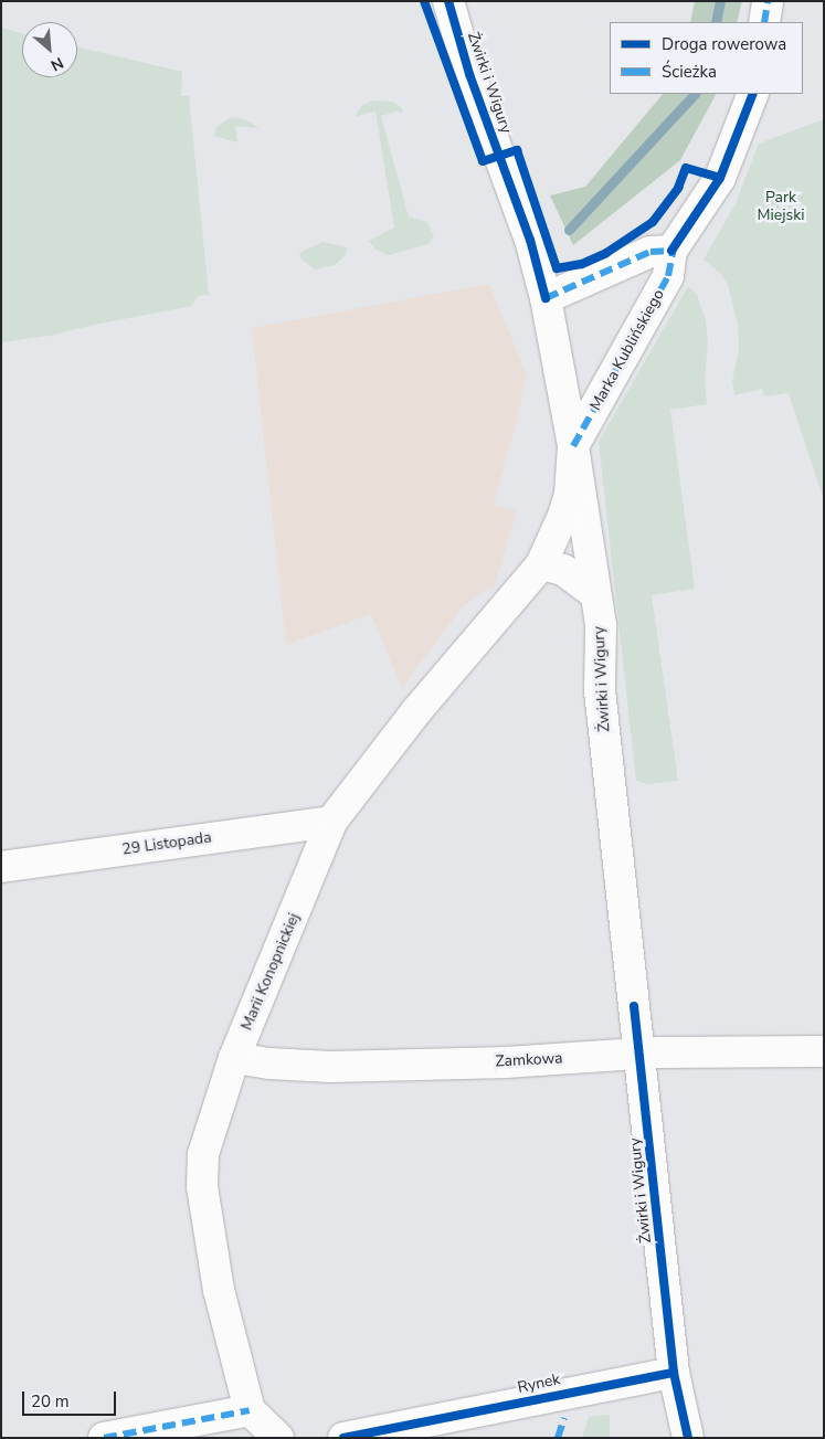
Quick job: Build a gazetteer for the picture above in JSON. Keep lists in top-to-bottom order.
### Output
{
  "streets": {
    "street": [
      "Żwirki i Wigury",
      "Marka Kublińskiego",
      "29 Listopada",
      "Marii Konopnickiej",
      "Zamkowa",
      "Rynek"
    ]
  },
  "crossings": [
    ["Żwirki i Wigury", "Marka Kublińskiego"],
    ["Żwirki i Wigury", "Marii Konopnickiej"],
    ["Żwirki i Wigury", "Zamkowa"],
    ["Żwirki i Wigury", "Rynek"],
    ["Marka Kublińskiego", "Marii Konopnickiej"],
    ["29 Listopada", "Marii Konopnickiej"],
    ["Marii Konopnickiej", "Zamkowa"]
  ],
  "parks": ["Park Miejski"],
  "legend": ["Droga rowerowa", "Ścieżka"],
  "scale_bar": "20 m",
  "north": "bottom right"
}
